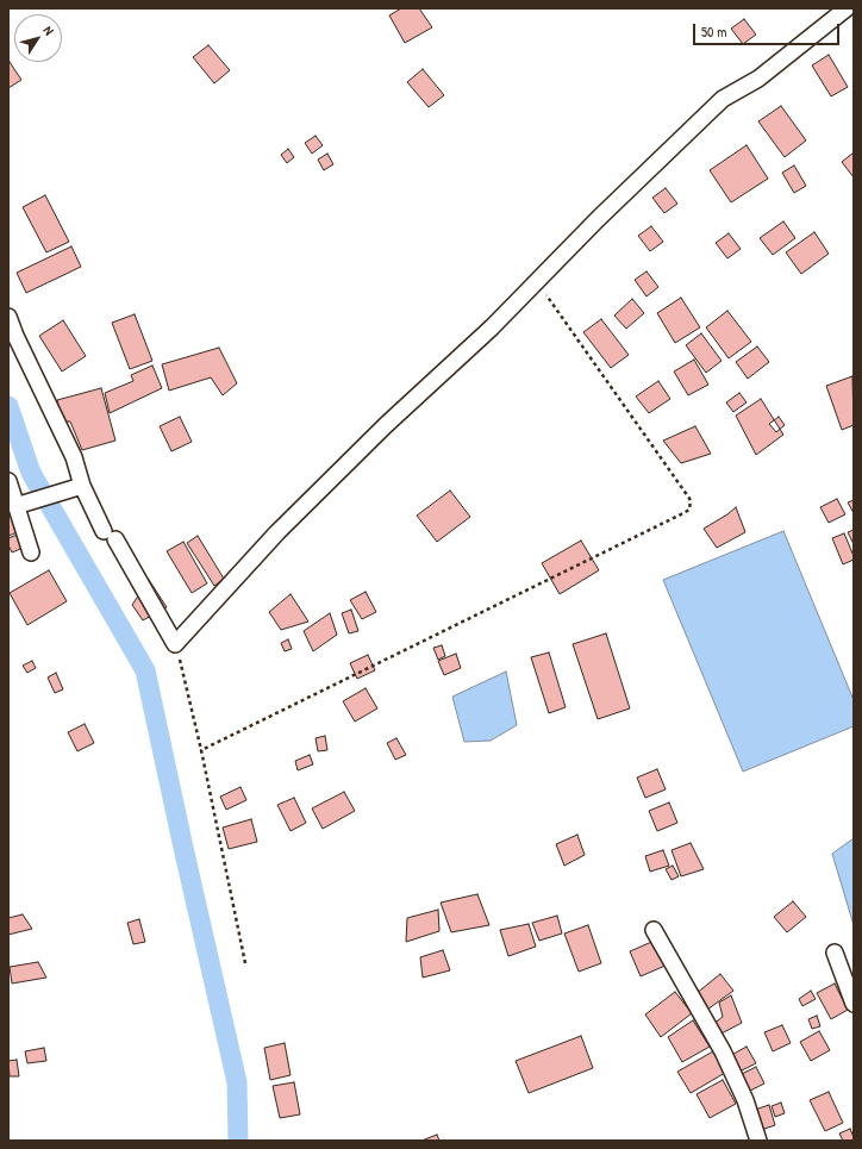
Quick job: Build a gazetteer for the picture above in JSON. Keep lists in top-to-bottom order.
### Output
{
  "scale_bar": "50 m",
  "north": "top right"
}
